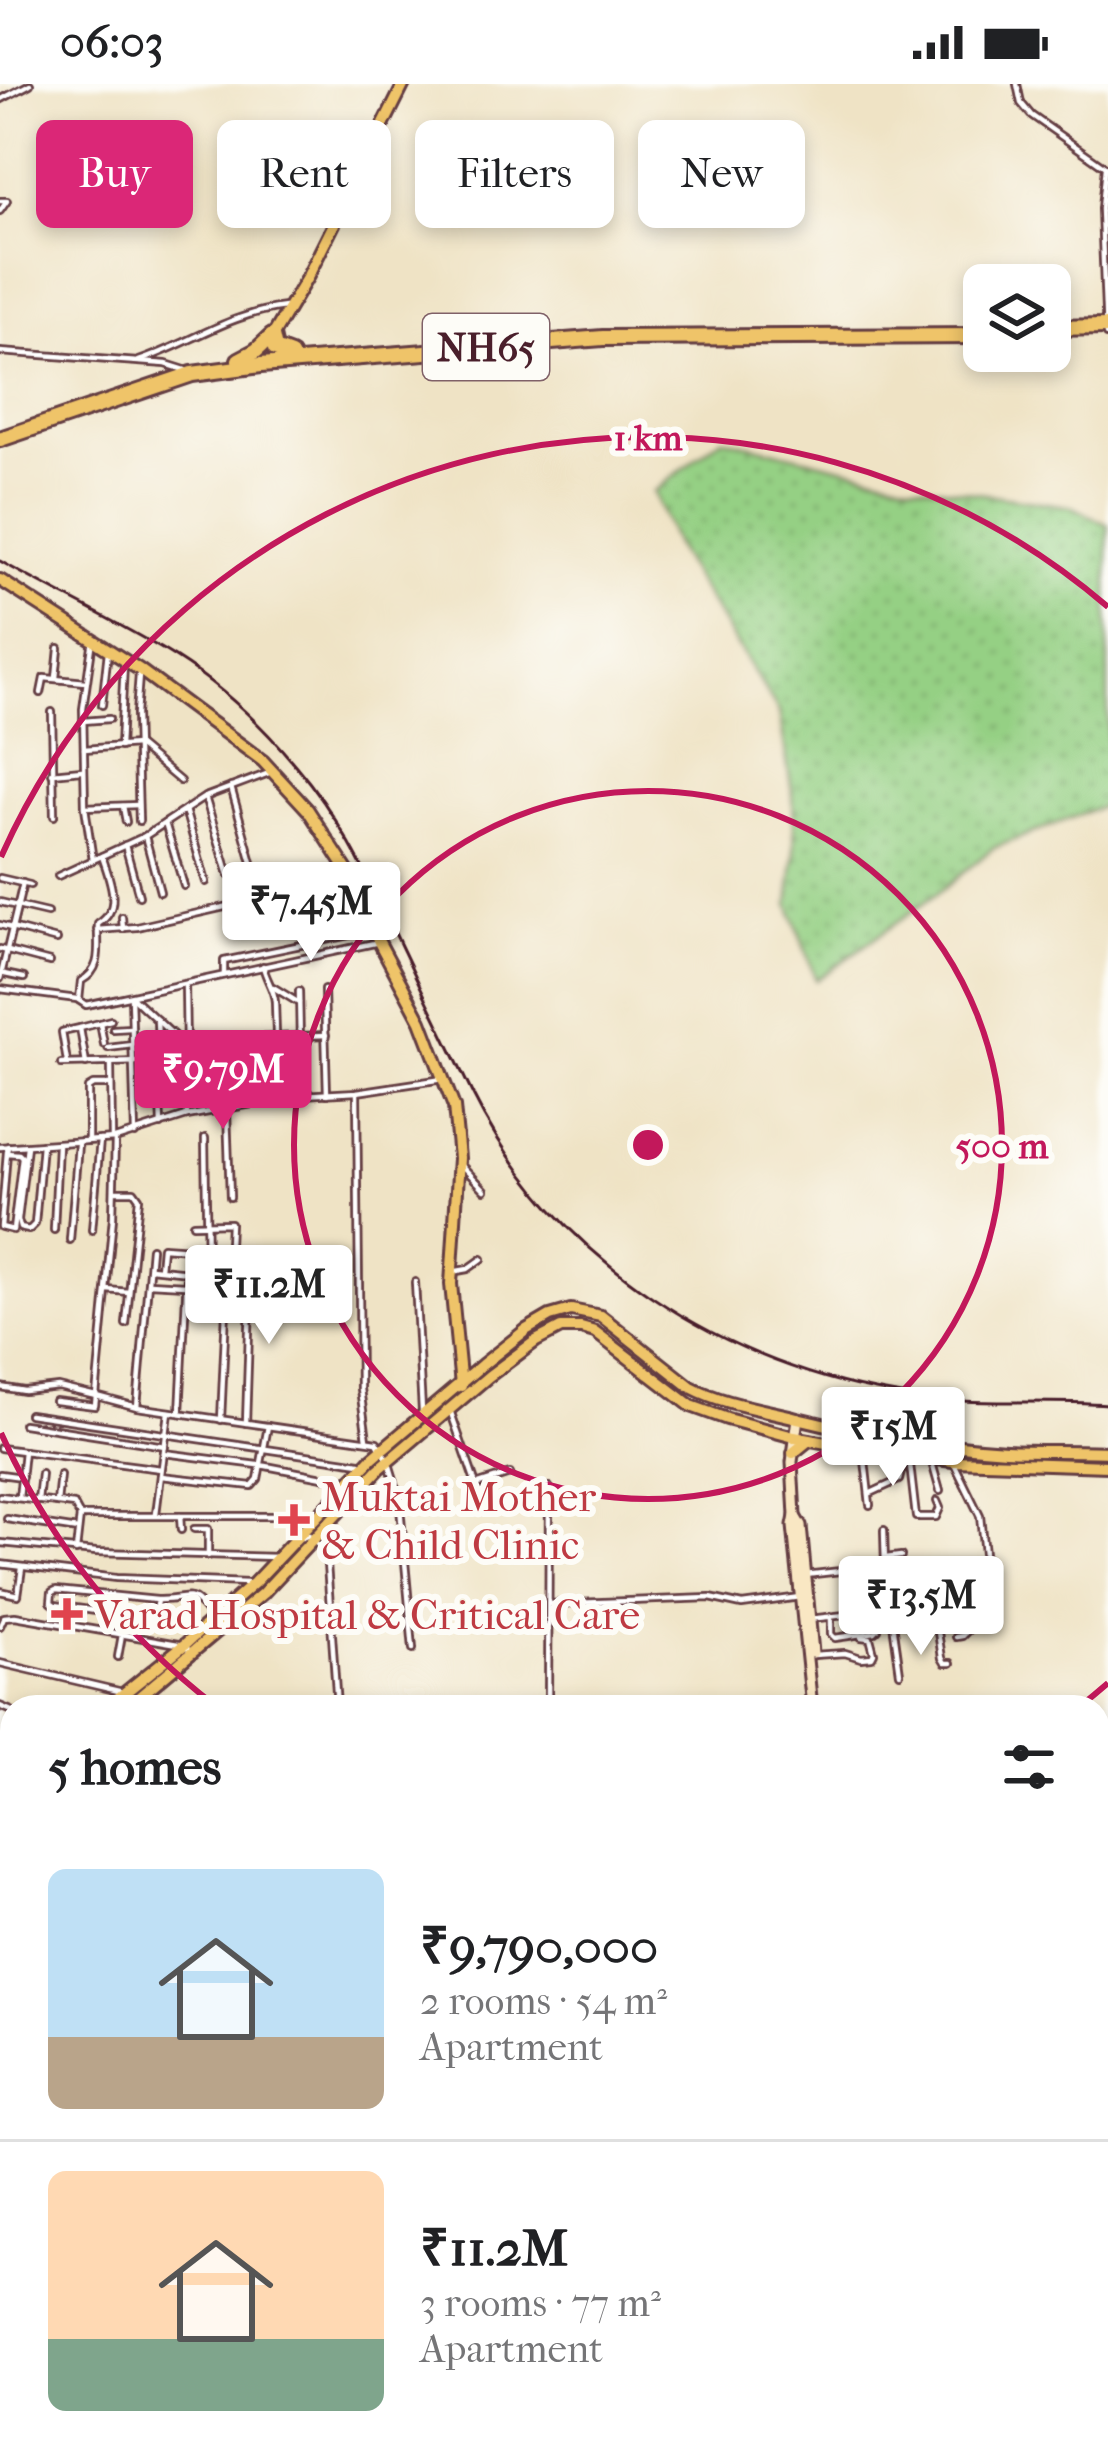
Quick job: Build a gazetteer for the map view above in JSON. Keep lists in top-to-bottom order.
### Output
{
  "streets": {
    "highway": ["NH65"]
  },
  "places": {
    "health": ["Muktai Mother & Child Clinic", "Varad Hospital & Critical Care"]
  },
  "page": {
    "status": "06:03",
    "chip": [
      "Buy",
      "Rent",
      "Filters",
      "New"
    ],
    "price": [
      "₹7.45M",
      "₹9.79M",
      "₹11.2M",
      "₹15M",
      "₹13.5M"
    ],
    "heading": "5 homes",
    "list": [
      {
        "name": "₹9,790,000",
        "note": "2 rooms · 54 m² · Apartment"
      },
      {
        "name": "₹11.2M",
        "note": "3 rooms · 77 m² · Apartment"
      }
    ]
  },
  "rings": ["1 km", "500 m"]
}
